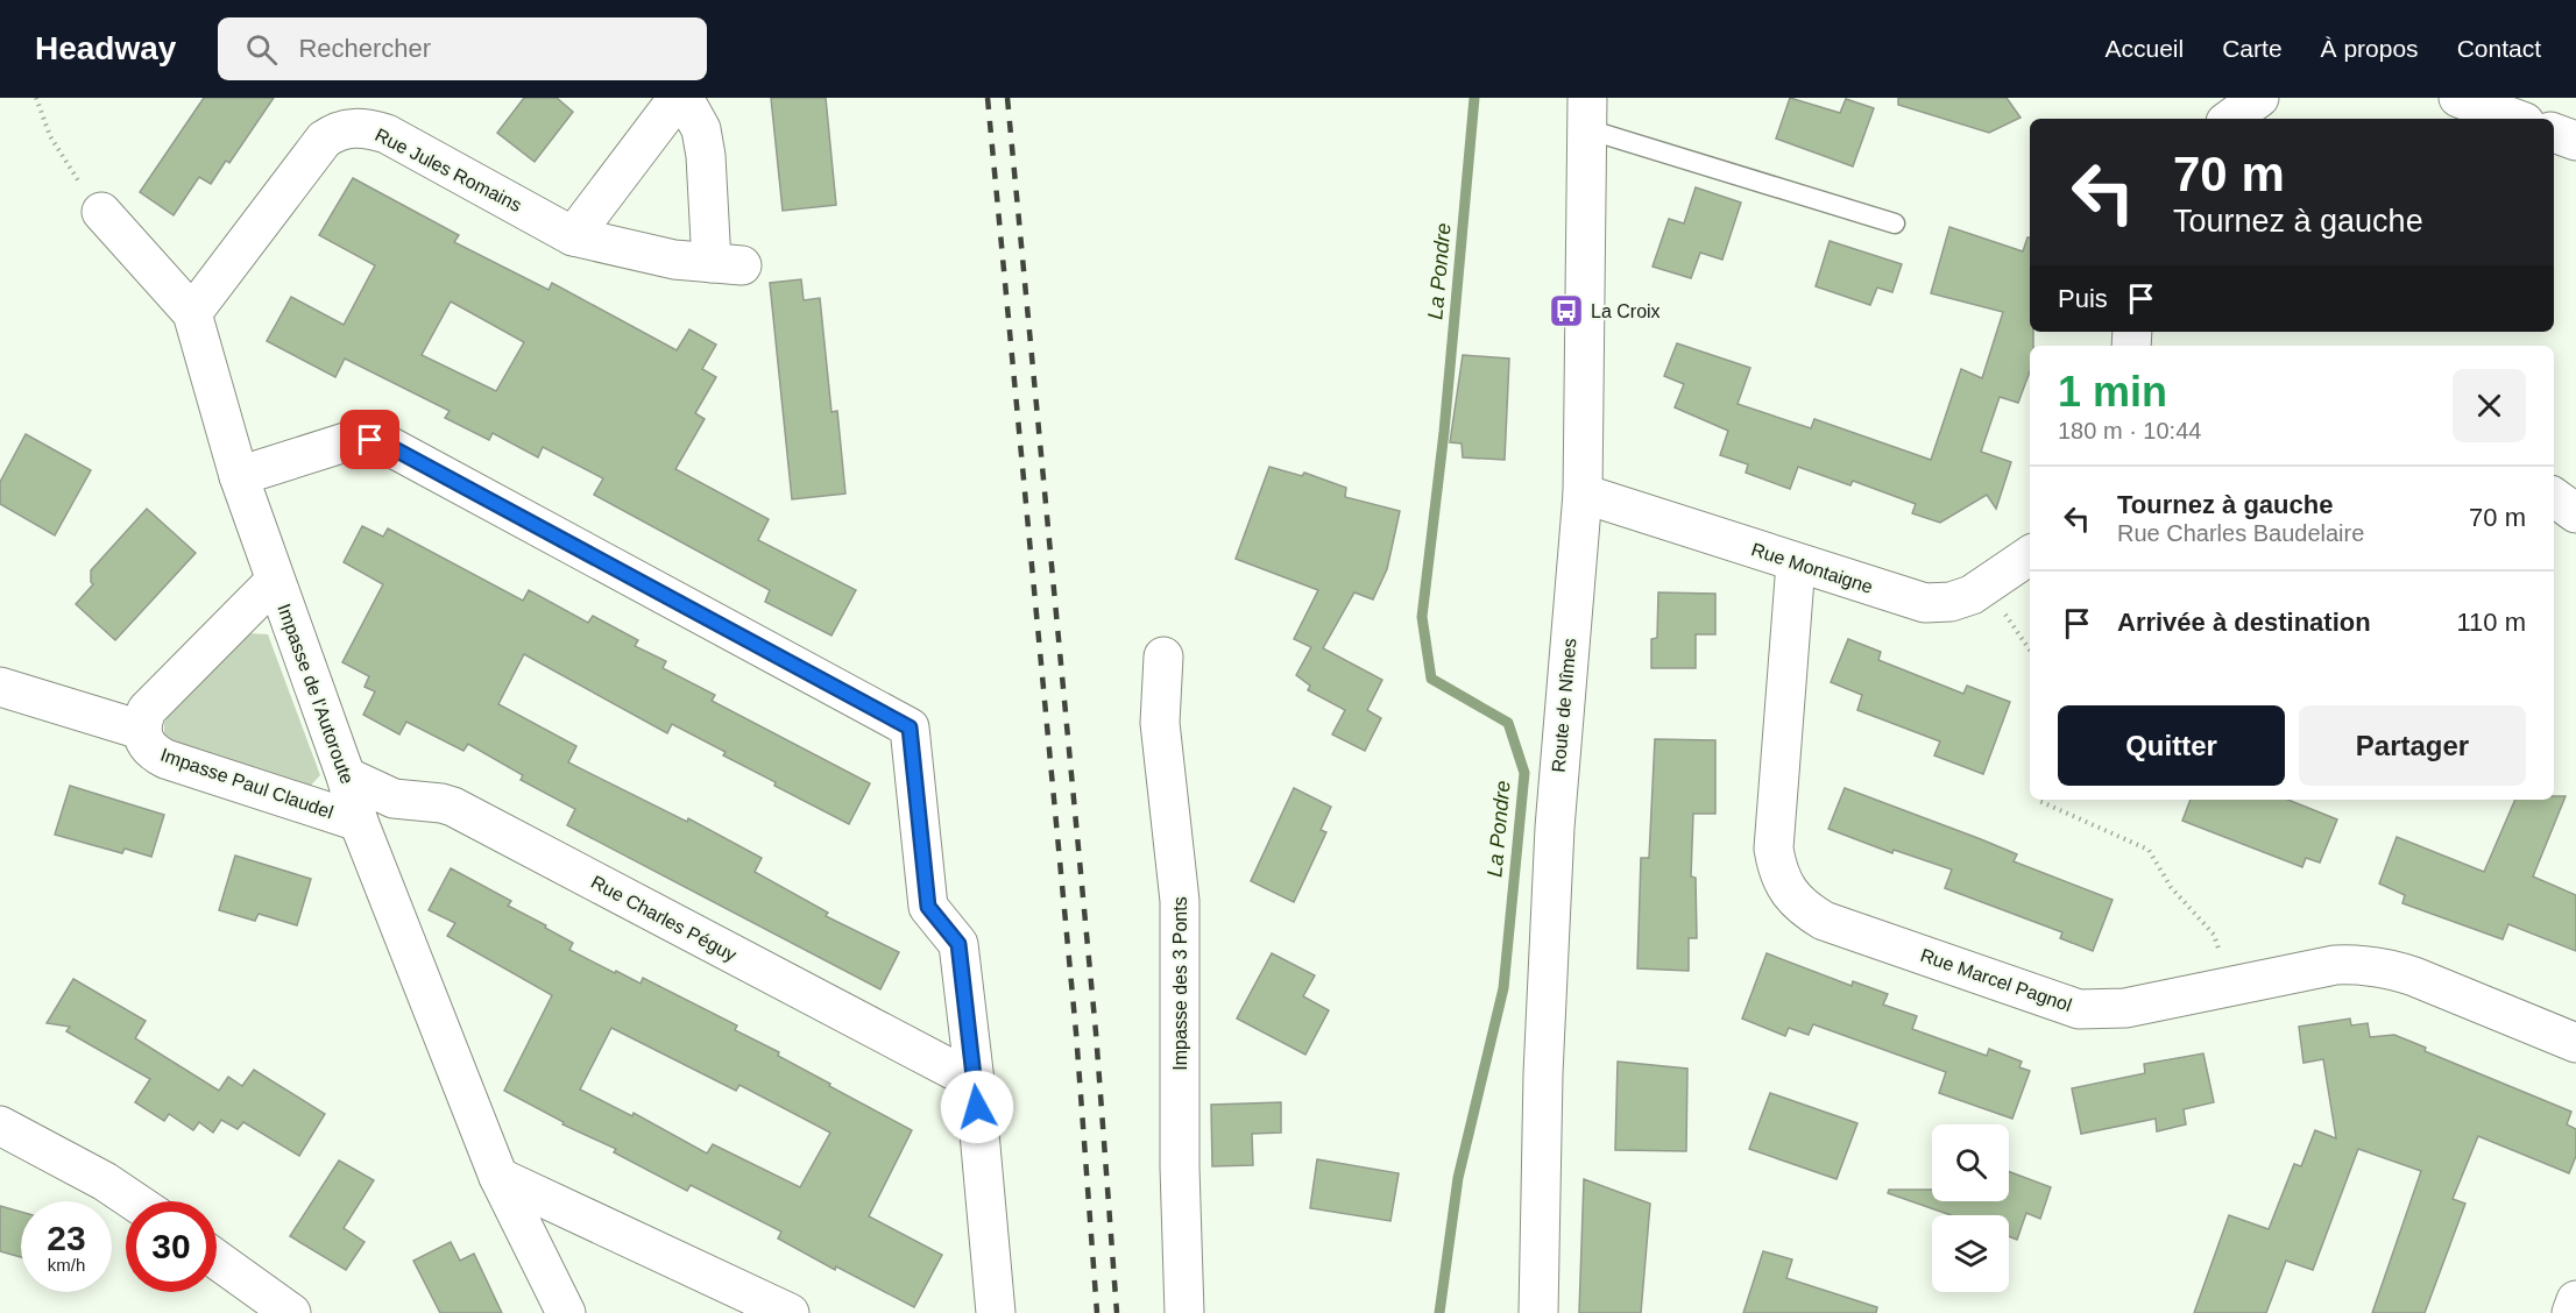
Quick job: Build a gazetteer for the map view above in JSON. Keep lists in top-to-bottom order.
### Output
{
  "streets": {
    "street": [
      "Rue Jules Romains",
      "Rue Montaigne",
      "Impasse de l'Autoroute",
      "Route de Nîmes",
      "Impasse Paul Claudel",
      "Rue Charles Péguy",
      "Rue Marcel Pagnol",
      "Impasse des 3 Ponts"
    ]
  },
  "crossings": [
    ["Rue Jules Romains", "Impasse de l'Autoroute"],
    ["Rue Montaigne", "Route de Nîmes"],
    ["Rue Montaigne", "Rue Marcel Pagnol"],
    ["Impasse de l'Autoroute", "Impasse Paul Claudel"],
    ["Impasse de l'Autoroute", "Rue Charles Péguy"]
  ],
  "water": ["La Pondre"],
  "places": {
    "bus stop": ["La Croix"]
  },
  "page": {
    "header": "Headway",
    "search": "Rechercher",
    "nav": [
      "Accueil",
      "Carte",
      "À propos",
      "Contact"
    ],
    "turn": ["70 m", "Tournez à gauche"],
    "then": "Puis",
    "heading": ["1 min", "180 m · 10:44"],
    "list": [
      {
        "name": "Tournez à gauche",
        "note": "Rue Charles Baudelaire",
        "value": "70 m"
      },
      {
        "name": "Arrivée à destination",
        "value": "110 m"
      }
    ],
    "buttons": ["Quitter", "Partager"],
    "speed": "23 km/h",
    "limit": "30"
  }
}
